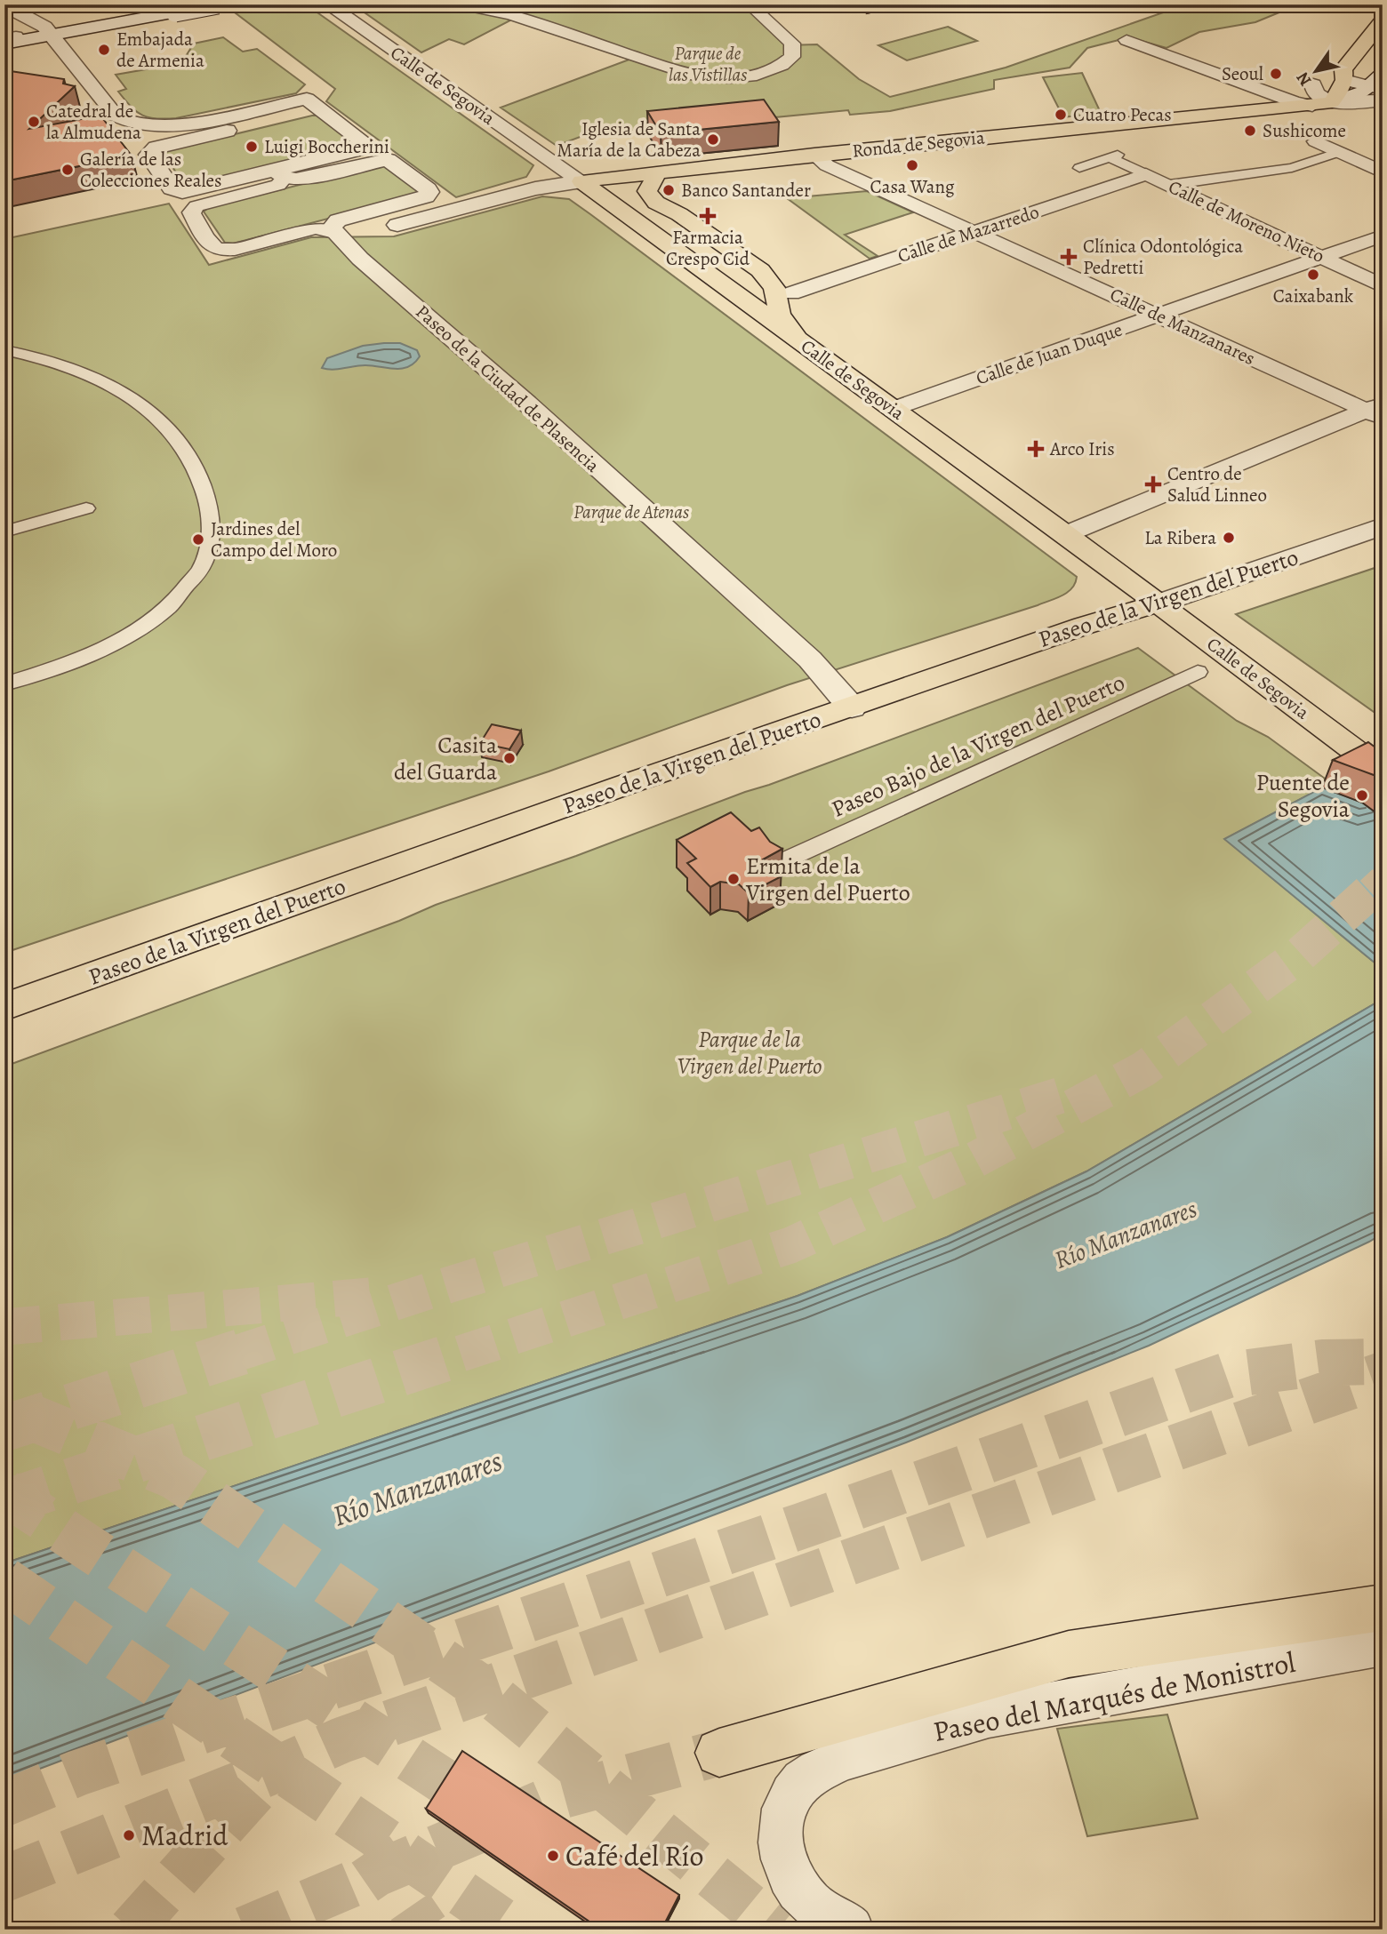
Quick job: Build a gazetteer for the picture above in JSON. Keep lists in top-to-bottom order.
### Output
{
  "streets": {
    "main road": ["Calle de Segovia", "Ronda de Segovia", "Paseo de la Virgen del Puerto"],
    "street": [
      "Calle de Moreno Nieto",
      "Calle de Mazarredo",
      "Calle de Manzanares",
      "Calle de Juan Duque",
      "Paseo de la Ciudad de Plasencia",
      "Paseo Bajo de la Virgen del Puerto",
      "Paseo del Marqués de Monistrol"
    ]
  },
  "crossings": [
    ["Calle de Segovia", "Ronda de Segovia"],
    ["Calle de Segovia", "Calle de Juan Duque"],
    ["Calle de Segovia", "Paseo de la Virgen del Puerto"],
    ["Ronda de Segovia", "Calle de Manzanares"],
    ["Calle de Moreno Nieto", "Calle de Mazarredo"],
    ["Calle de Moreno Nieto", "Calle de Juan Duque"],
    ["Calle de Mazarredo", "Calle de Manzanares"],
    ["Calle de Manzanares", "Calle de Juan Duque"],
    ["Paseo de la Ciudad de Plasencia", "Paseo de la Virgen del Puerto"]
  ],
  "water": ["Río Manzanares"],
  "parks": ["Parque de las Vistillas", "Parque de Atenas", "Parque de la Virgen del Puerto"],
  "places": {
    "other": [
      "Embajada de Armenia",
      "Seoul",
      "Cuatro Pecas",
      "Catedral de la Almudena",
      "Sushicome",
      "Iglesia de Santa María de la Cabeza",
      "Luigi Boccherini",
      "Casa Wang",
      "Galería de las Colecciones Reales",
      "Banco Santander",
      "Caixabank",
      "La Ribera",
      "Jardines del Campo del Moro",
      "Casita del Guarda",
      "Puente de Segovia",
      "Ermita de la Virgen del Puerto",
      "Madrid",
      "Café del Río"
    ],
    "health": [
      "Farmacia Crespo Cid",
      "Clínica Odontológica Pedretti",
      "Arco Iris",
      "Centro de Salud Linneo"
    ]
  },
  "north": "bottom left"
}
